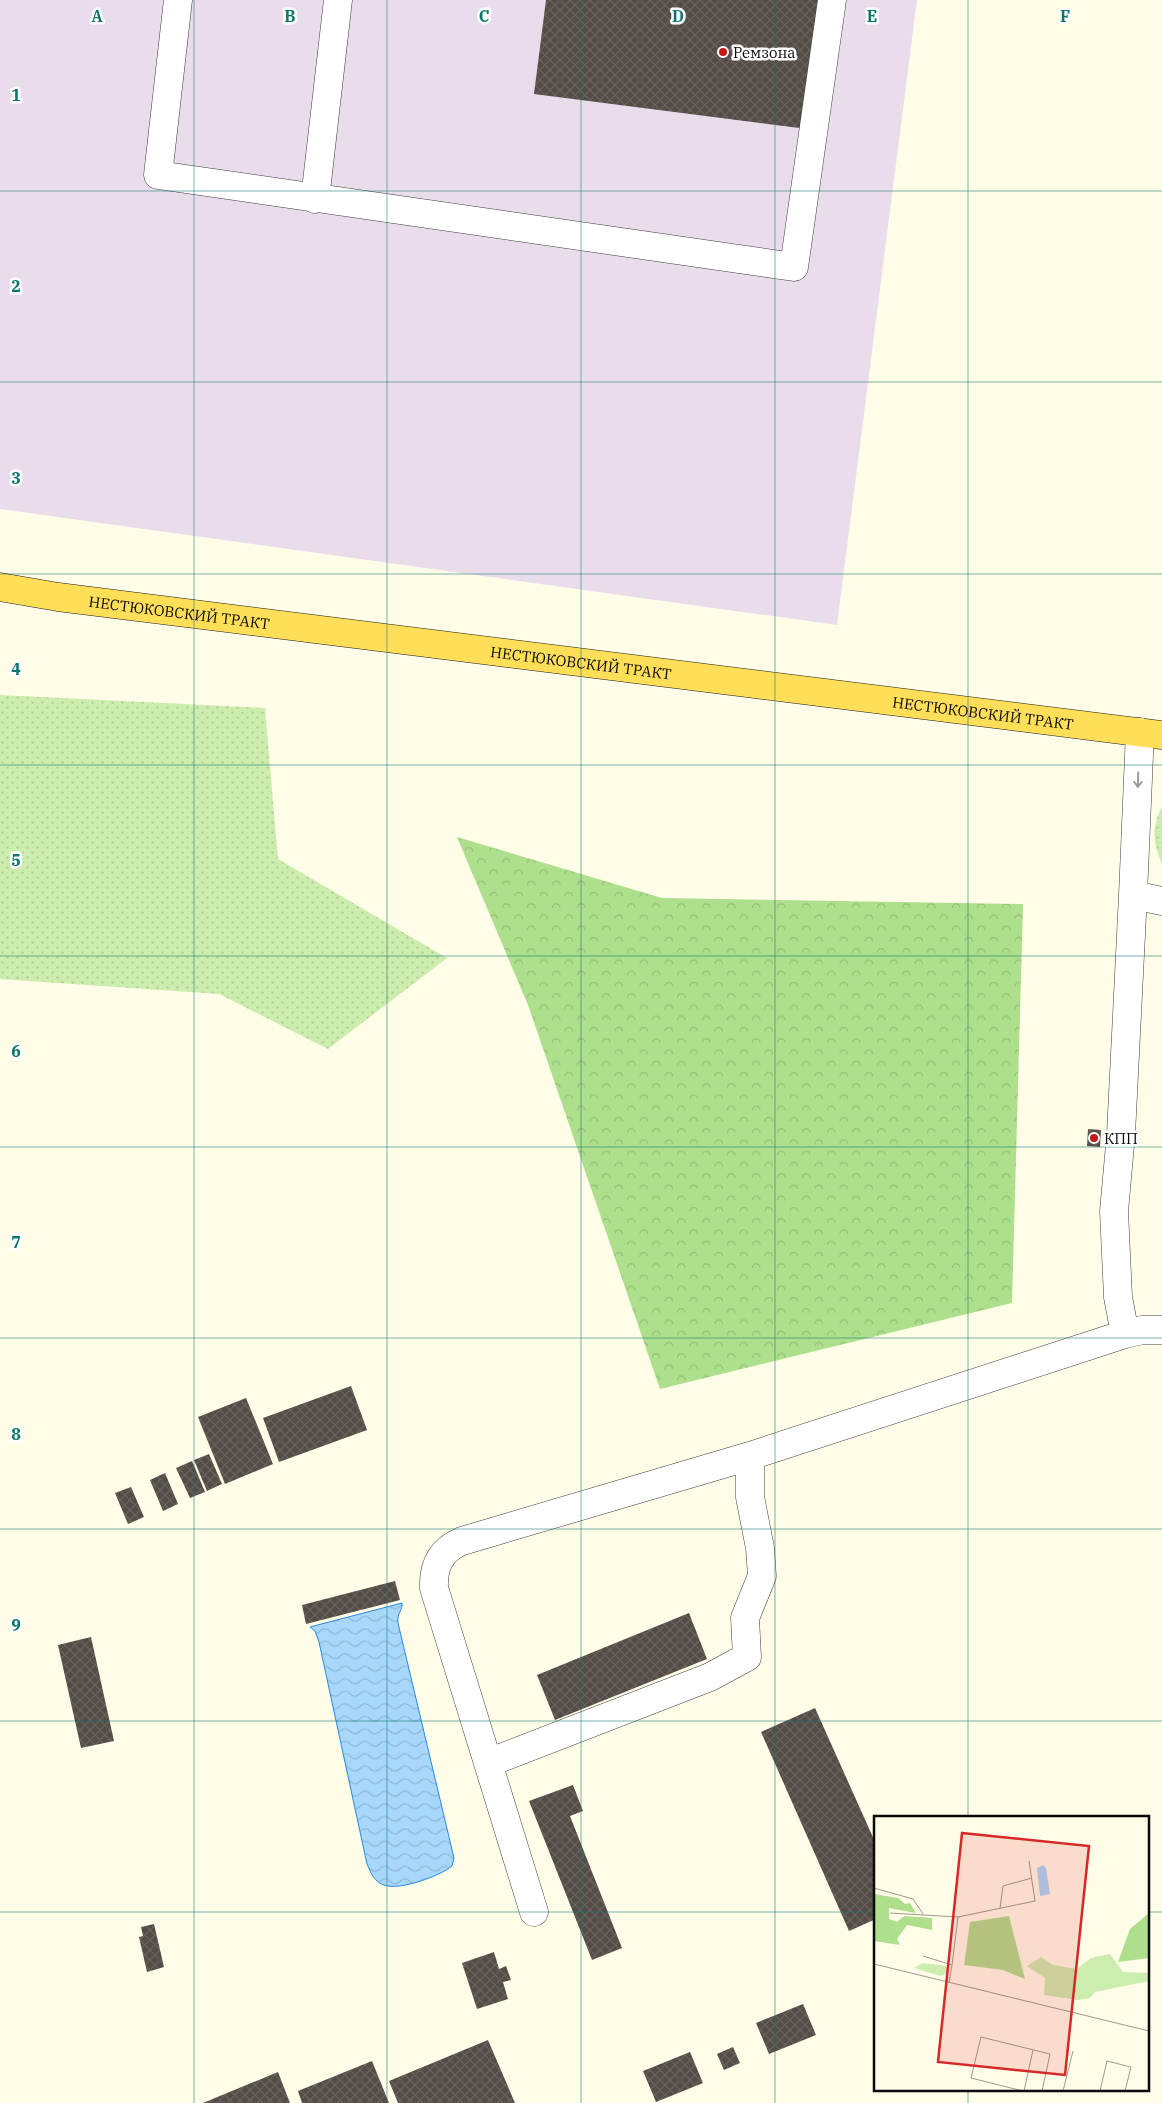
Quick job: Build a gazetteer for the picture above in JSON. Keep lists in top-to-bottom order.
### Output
{
  "streets": {
    "main road": ["НЕСТЮКОВСКИЙ ТРАКТ"]
  },
  "places": ["Ремзона", "КПП"],
  "grid": {
    "columns": [
      "A",
      "B",
      "C",
      "D",
      "E",
      "F"
    ],
    "rows": [
      "1",
      "2",
      "3",
      "4",
      "5",
      "6",
      "7",
      "8",
      "9"
    ]
  }
}
